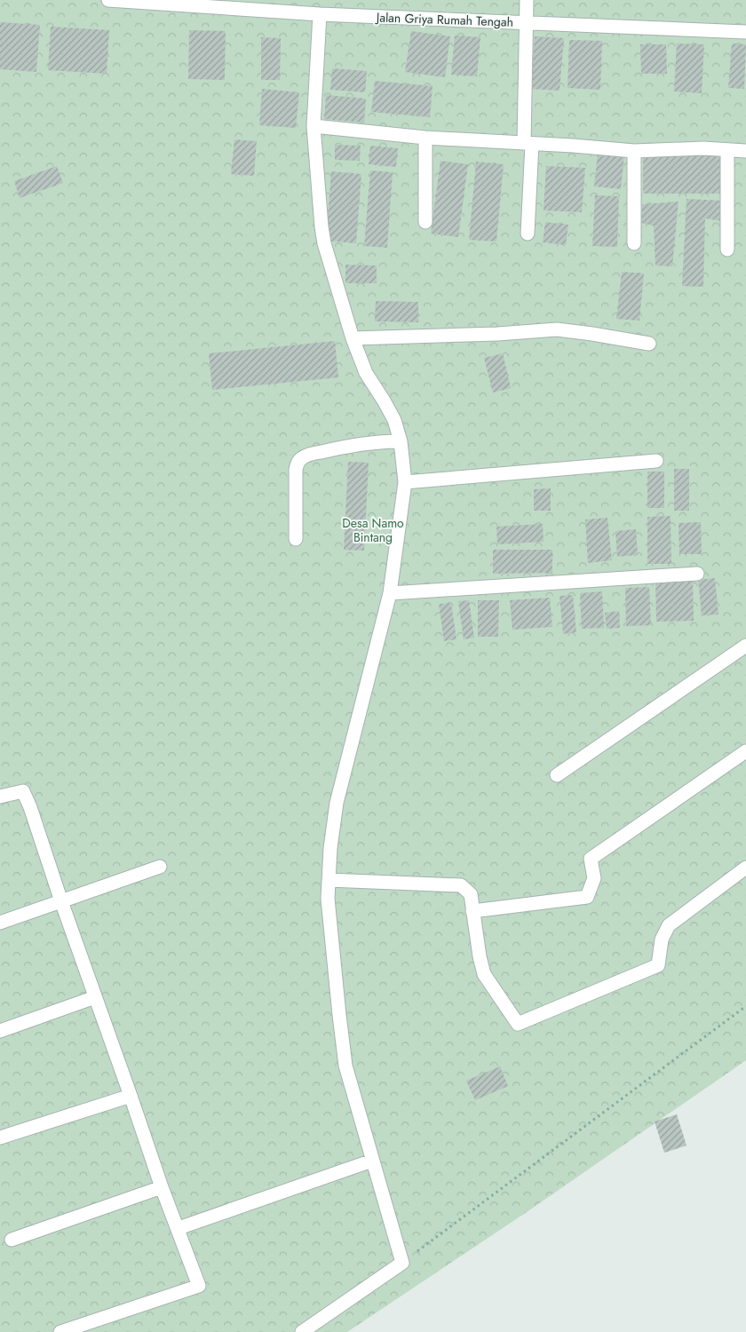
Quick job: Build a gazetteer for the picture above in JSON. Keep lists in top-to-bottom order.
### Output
{
  "streets": {
    "street": ["Jalan Griya Rumah Tengah"]
  },
  "parks": ["Desa Namo Bintang"]
}
